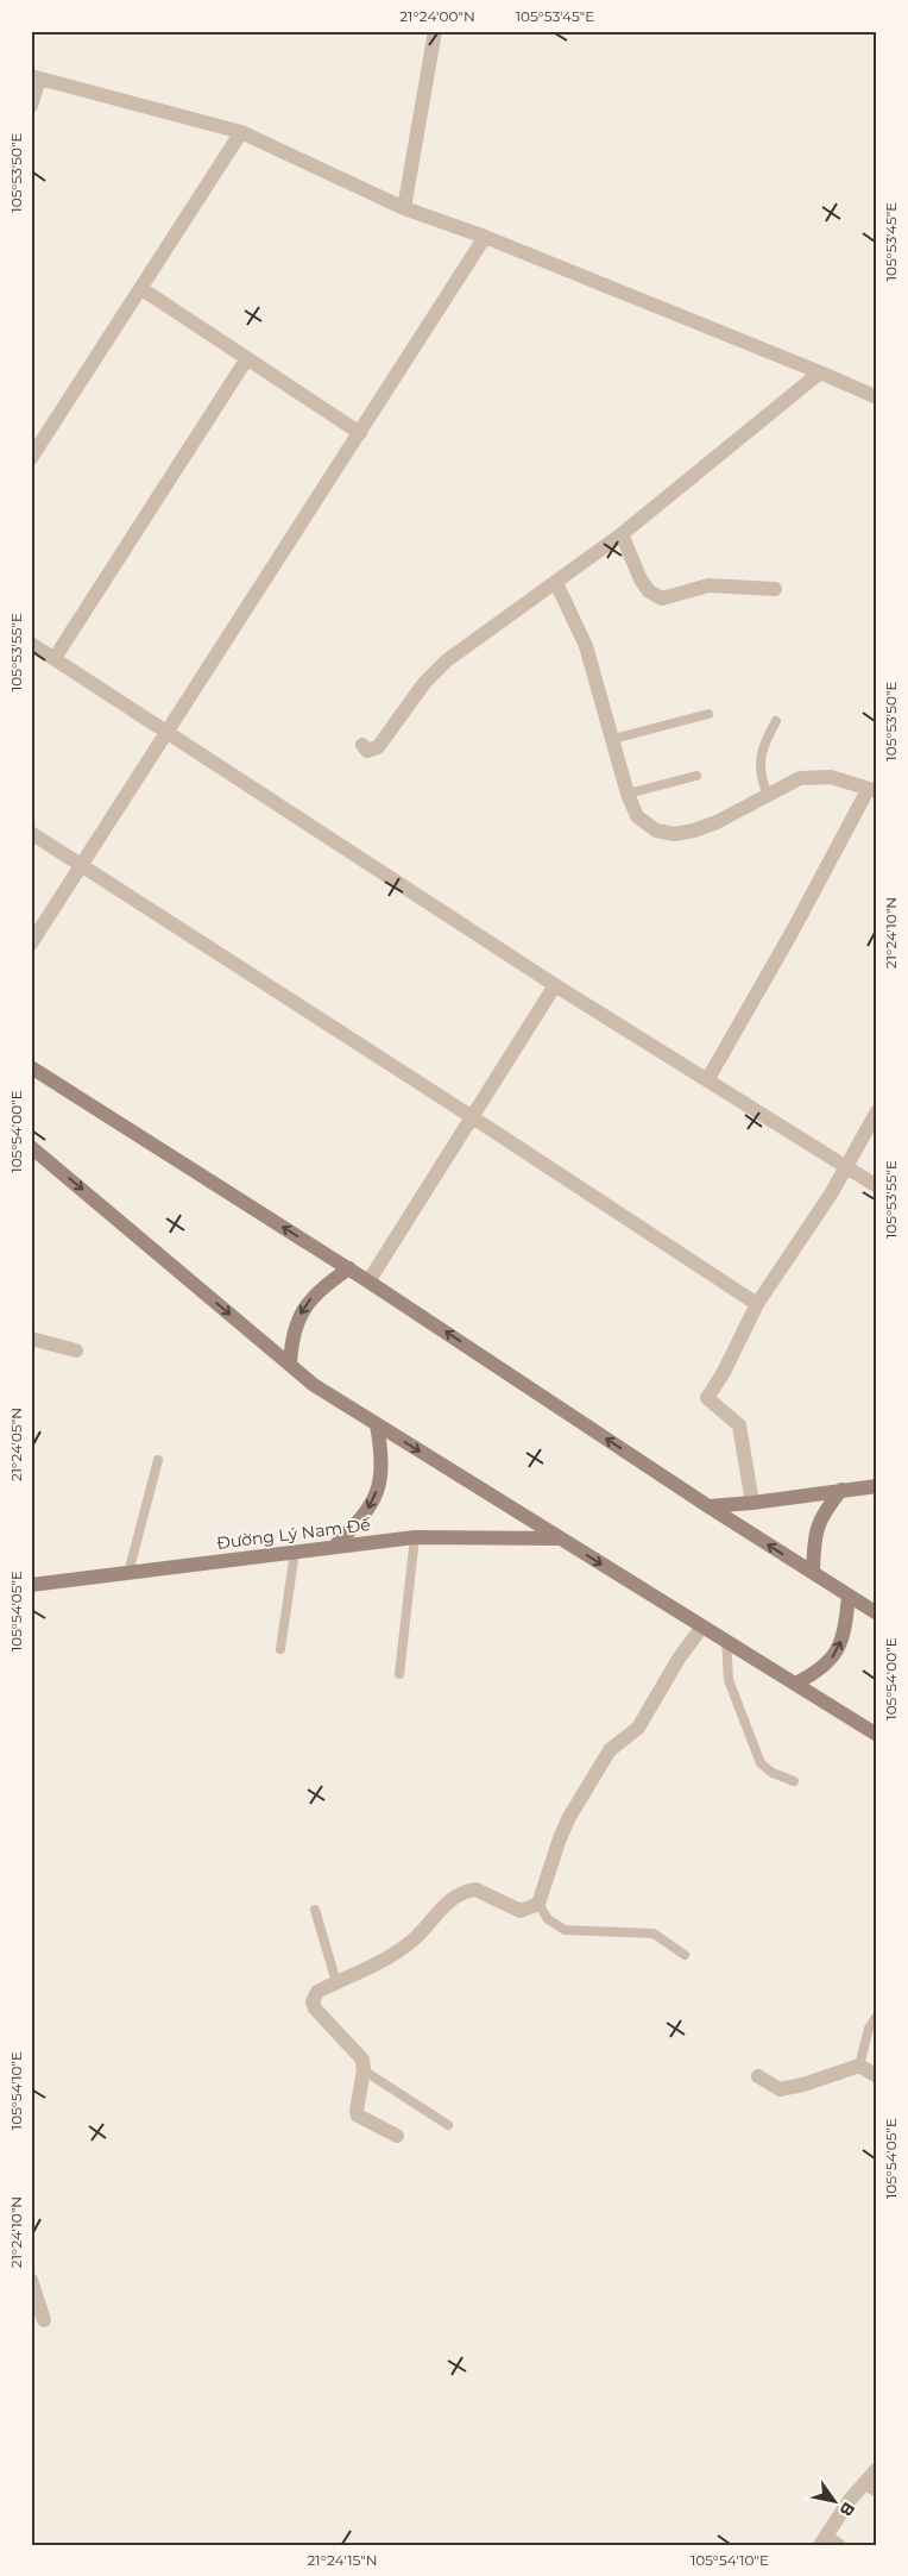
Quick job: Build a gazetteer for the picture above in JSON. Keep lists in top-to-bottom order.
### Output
{
  "streets": {
    "street": ["Đường Lý Nam Đế"]
  },
  "north": "bottom right",
  "coordinates": [
    "21°24'00\"N",
    "105°53'45\"E",
    "105°53'50\"E",
    "105°53'55\"E",
    "21°24'10\"N",
    "105°54'00\"E",
    "21°24'05\"N",
    "105°54'05\"E",
    "105°54'10\"E",
    "21°24'15\"N"
  ]
}
